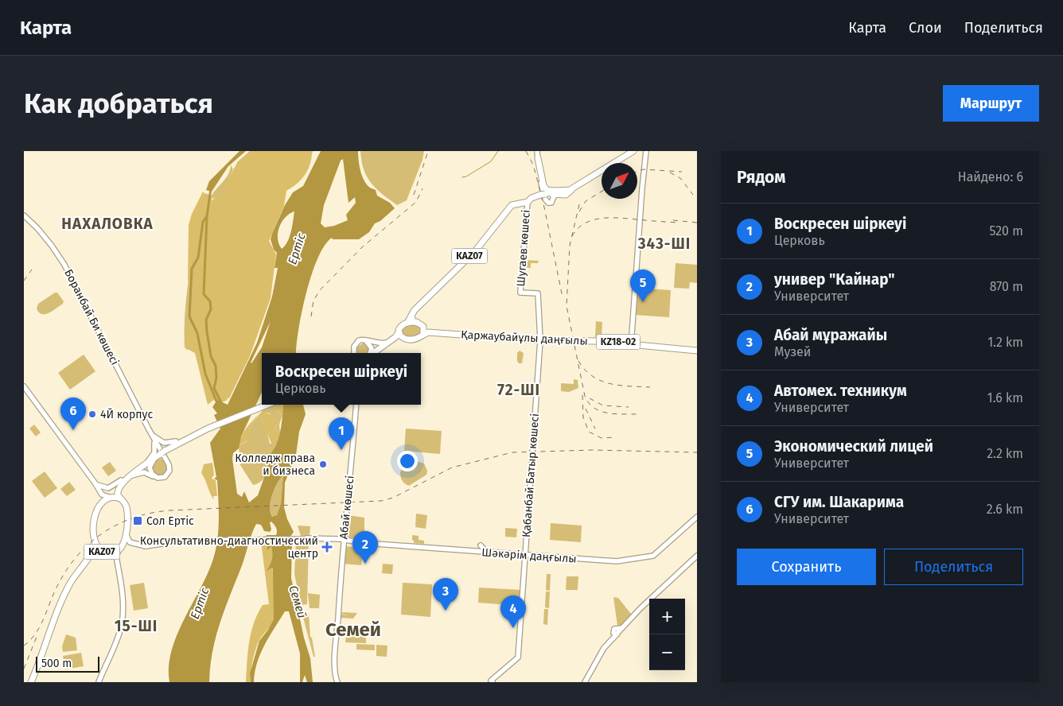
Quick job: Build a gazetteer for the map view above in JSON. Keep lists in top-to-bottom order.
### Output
{
  "streets": {
    "highway": [
      "Шугаев көшесі",
      "KAZ07",
      "Қаржаубайұлы даңғылы",
      "KZ18-02"
    ],
    "main road": [
      "Боранбай Би көшесі",
      "Қабанбай Батыр көшесі",
      "Абай көшесі",
      "Шәкәрім даңғылы"
    ]
  },
  "crossings": [
    ["Шугаев көшесі", "KAZ07"],
    ["Шугаев көшесі", "Қабанбай Батыр көшесі"],
    ["KAZ07", "Қаржаубайұлы даңғылы"],
    ["Қаржаубайұлы даңғылы", "Қабанбай Батыр көшесі"],
    ["Қабанбай Батыр көшесі", "Шәкәрім даңғылы"],
    ["Абай көшесі", "Шәкәрім даңғылы"]
  ],
  "districts": [
    "НАХАЛОВКА",
    "343-ШІ",
    "72-ШІ",
    "15-ШІ",
    "Семей"
  ],
  "water": ["Ертіс", "Семей"],
  "places": {
    "other": ["4Й корпус", "Колледж права и бизнеса"],
    "transit": ["Сол Ертіс"],
    "health": ["Консультативно-диагностический центр"]
  },
  "scale_bar": "500 m",
  "north": "top right",
  "page": {
    "header": "Карта",
    "nav": ["Карта", "Слои", "Поделиться"],
    "buttons": [
      "Маршрут",
      ["Сохранить", "Поделиться"]
    ],
    "title": "Как добраться",
    "heading": ["Рядом", "Найдено: 6"],
    "list": [
      {
        "mark": "1",
        "name": "Воскресен шіркеуі",
        "note": "Церковь",
        "value": "520 m"
      },
      {
        "mark": "2",
        "name": "универ \"Кайнар\"",
        "note": "Университет",
        "value": "870 m"
      },
      {
        "mark": "3",
        "name": "Абай мұражайы",
        "note": "Музей",
        "value": "1.2 km"
      },
      {
        "mark": "4",
        "name": "Автомех. техникум",
        "note": "Университет",
        "value": "1.6 km"
      },
      {
        "mark": "5",
        "name": "Экономический лицей",
        "note": "Университет",
        "value": "2.2 km"
      },
      {
        "mark": "6",
        "name": "СГУ им. Шакарима",
        "note": "Университет",
        "value": "2.6 km"
      }
    ],
    "pins": [
      "5",
      "6",
      "1",
      "2",
      "3",
      "4"
    ],
    "popup": ["Воскресен шіркеуі", "Церковь"],
    "map_buttons": ["+", "−"],
    "scale": "500 m"
  }
}
